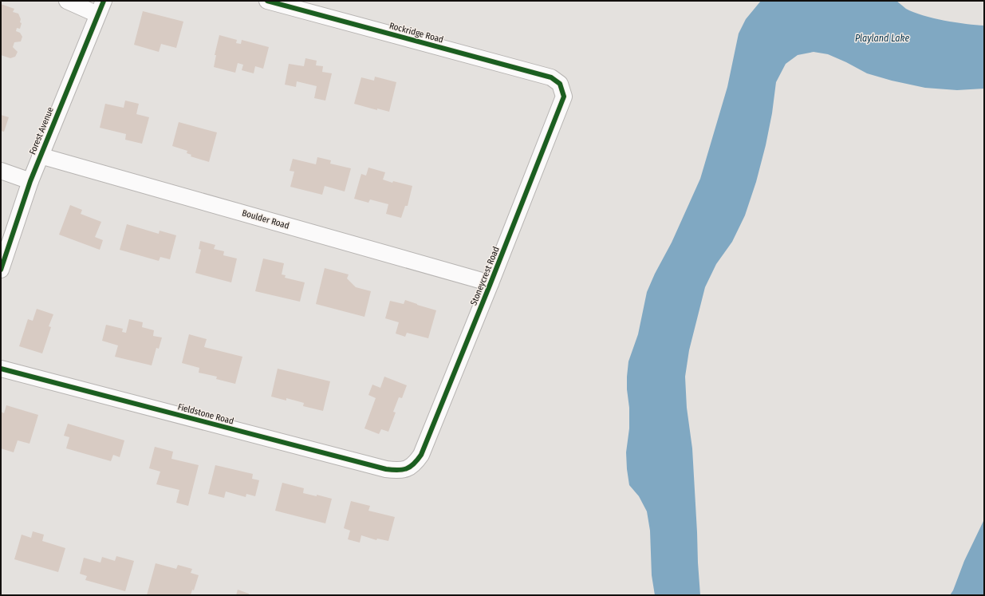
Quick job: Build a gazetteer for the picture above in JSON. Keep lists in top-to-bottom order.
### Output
{
  "streets": {
    "street": [
      "Rockridge Road",
      "Forest Avenue",
      "Boulder Road",
      "Stoneycrest Road",
      "Fieldstone Road"
    ]
  },
  "crossings": [
    ["Rockridge Road", "Stoneycrest Road"],
    ["Forest Avenue", "Boulder Road"],
    ["Boulder Road", "Stoneycrest Road"],
    ["Stoneycrest Road", "Fieldstone Road"]
  ],
  "water": ["Playland Lake"]
}
